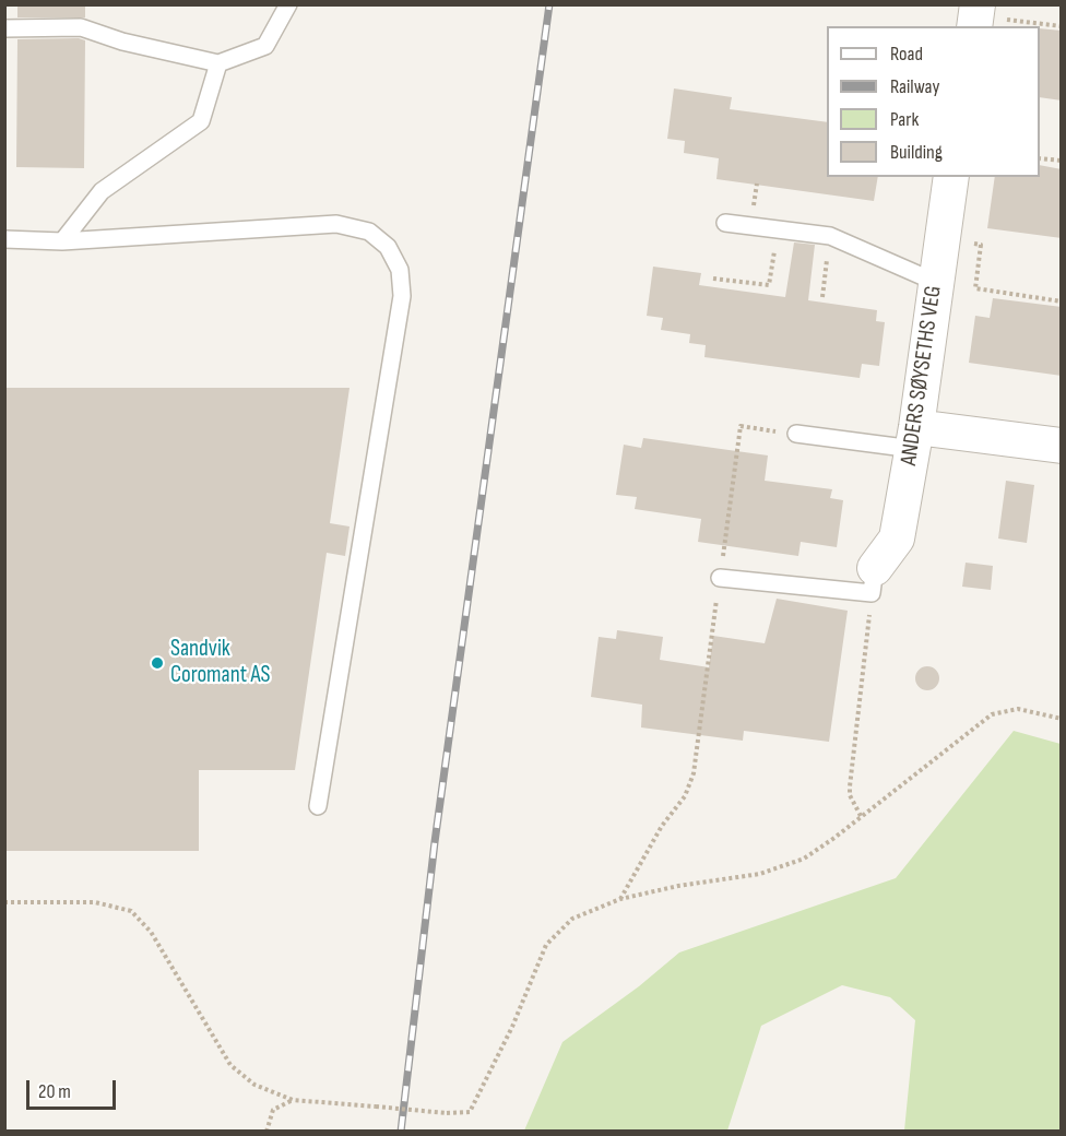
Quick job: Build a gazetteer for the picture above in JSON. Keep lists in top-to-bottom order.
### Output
{
  "streets": {
    "street": ["ANDERS SØYSETHS VEG"]
  },
  "places": ["Sandvik Coromant AS"],
  "legend": [
    "Road",
    "Railway",
    "Park",
    "Building"
  ],
  "scale_bar": "20 m"
}
